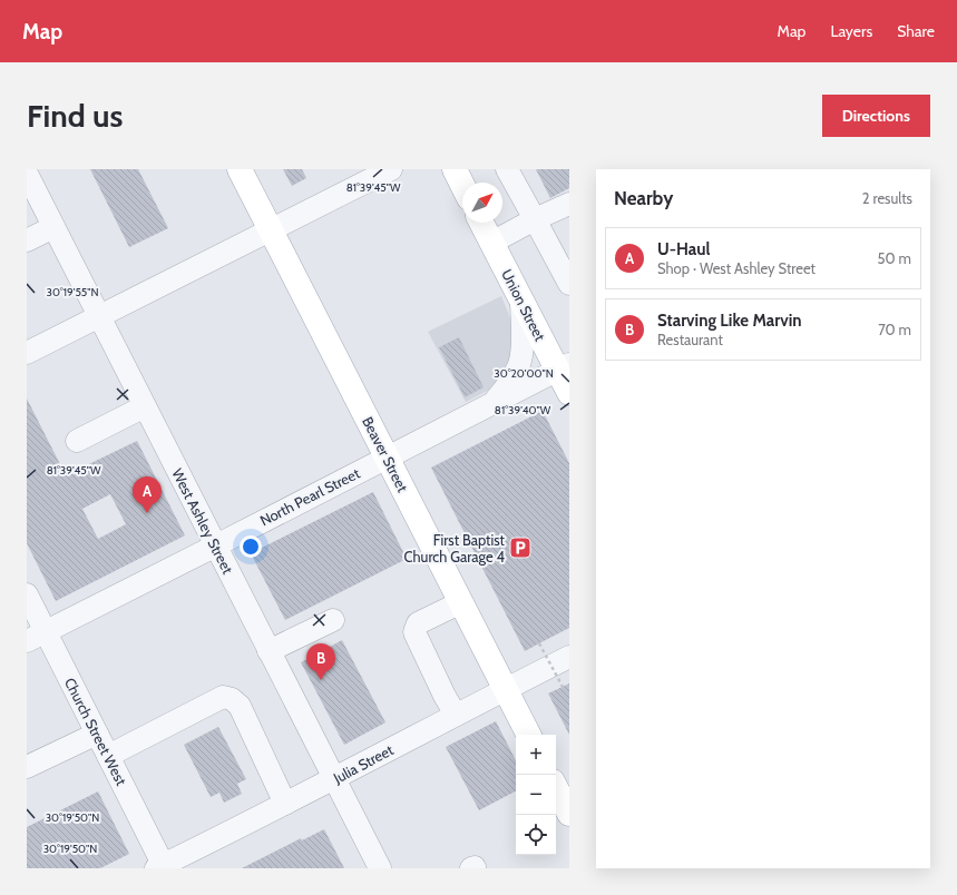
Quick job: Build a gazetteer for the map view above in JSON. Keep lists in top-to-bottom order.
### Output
{
  "streets": {
    "main road": ["Union Street", "Beaver Street"],
    "street": [
      "North Pearl Street",
      "West Ashley Street",
      "Church Street West",
      "Julia Street"
    ]
  },
  "crossings": [
    ["Union Street", "North Pearl Street"],
    ["Beaver Street", "North Pearl Street"],
    ["Beaver Street", "Julia Street"],
    ["North Pearl Street", "West Ashley Street"],
    ["North Pearl Street", "Church Street West"],
    ["West Ashley Street", "Julia Street"],
    ["Church Street West", "Julia Street"]
  ],
  "places": {
    "parking": ["First Baptist Church Garage 4"]
  },
  "north": "top right",
  "page": {
    "header": "Map",
    "nav": ["Map", "Layers", "Share"],
    "buttons": "Directions",
    "title": "Find us",
    "heading": ["Nearby", "2 results"],
    "list": [
      {
        "mark": "A",
        "name": "U-Haul",
        "note": "Shop · West Ashley Street",
        "value": "50 m"
      },
      {
        "mark": "B",
        "name": "Starving Like Marvin",
        "note": "Restaurant",
        "value": "70 m"
      }
    ],
    "pins": ["A", "B"],
    "map_buttons": ["+", "−"]
  },
  "coordinates": [
    "81°39'45\"W",
    "30°19'55\"N",
    "30°20'00\"N",
    "81°39'40\"W",
    "30°19'50\"N"
  ]
}
